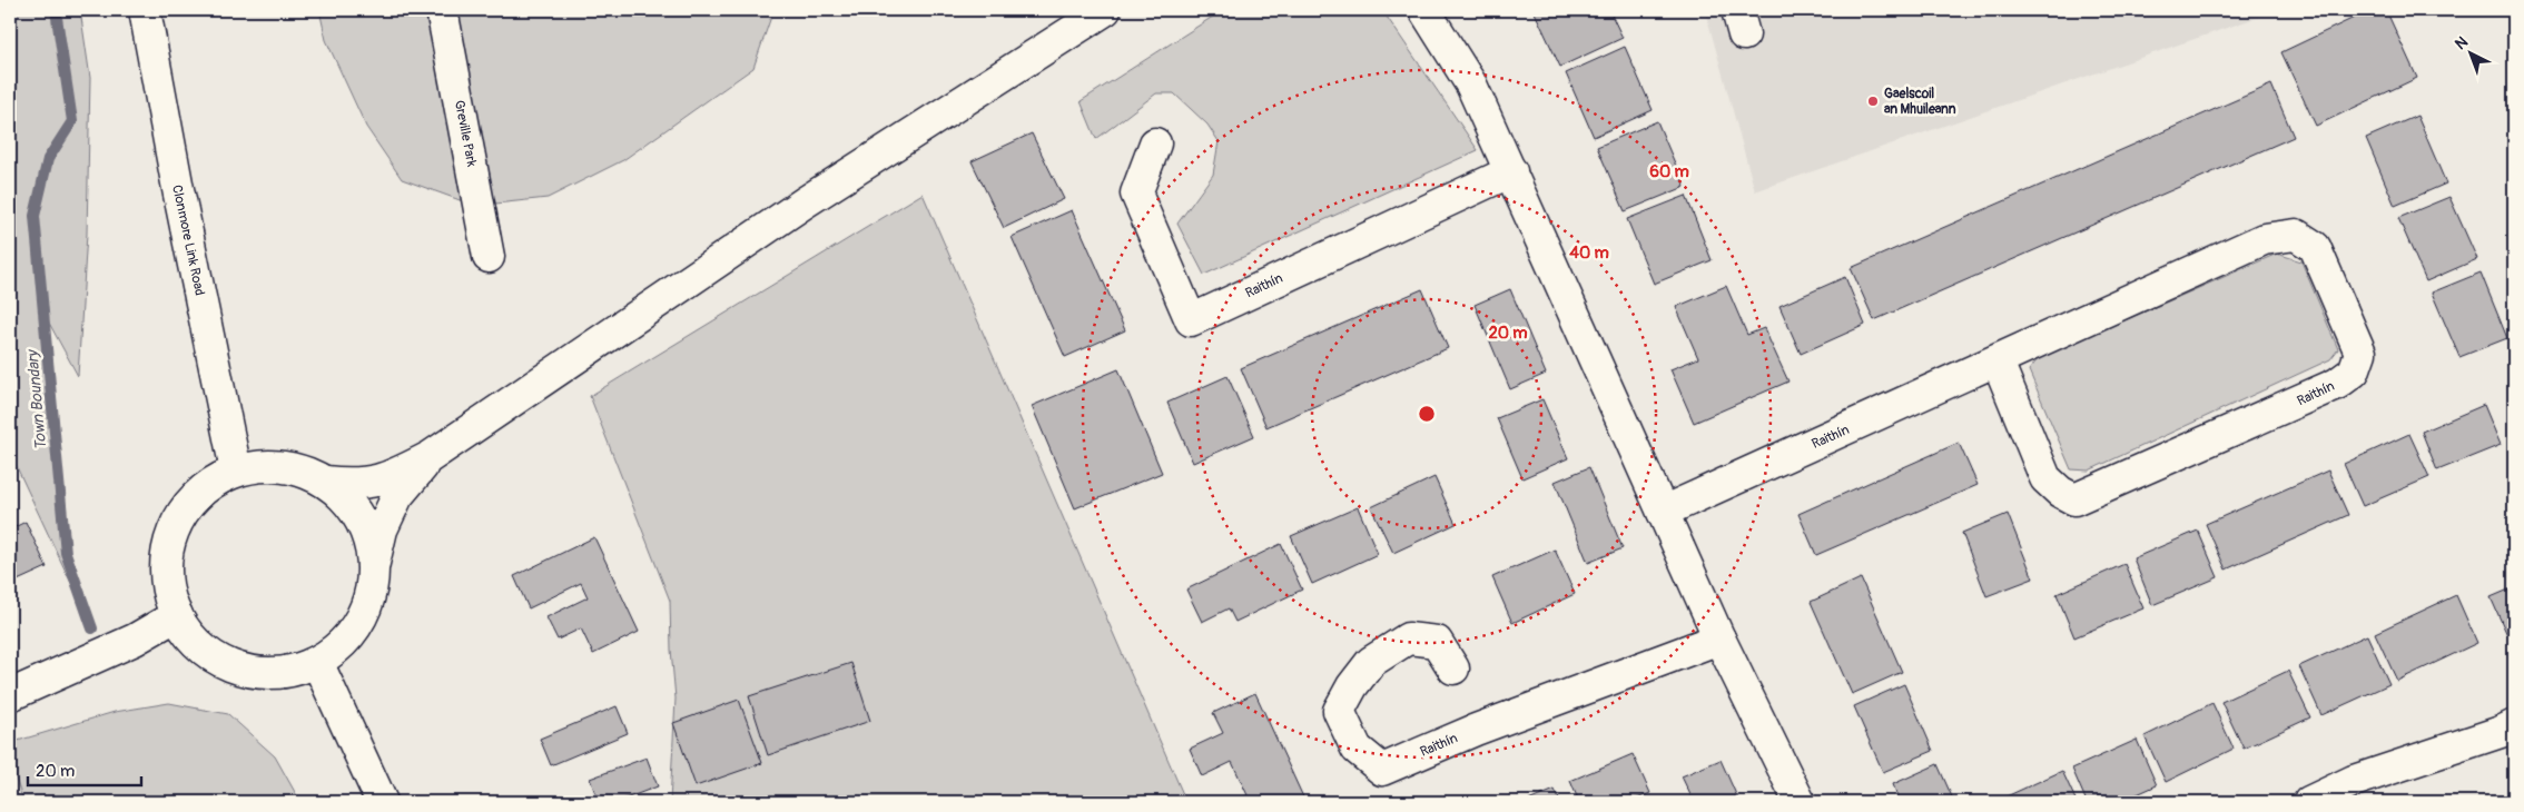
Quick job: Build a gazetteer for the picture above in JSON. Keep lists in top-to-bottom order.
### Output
{
  "streets": {
    "street": ["Greville Park", "Clonmore Link Road", "Raithín"]
  },
  "water": ["Town Boundary"],
  "places": ["Gaelscoil an Mhuileann"],
  "scale_bar": "20 m",
  "north": "top left",
  "rings": ["60 m", "40 m", "20 m"]
}
